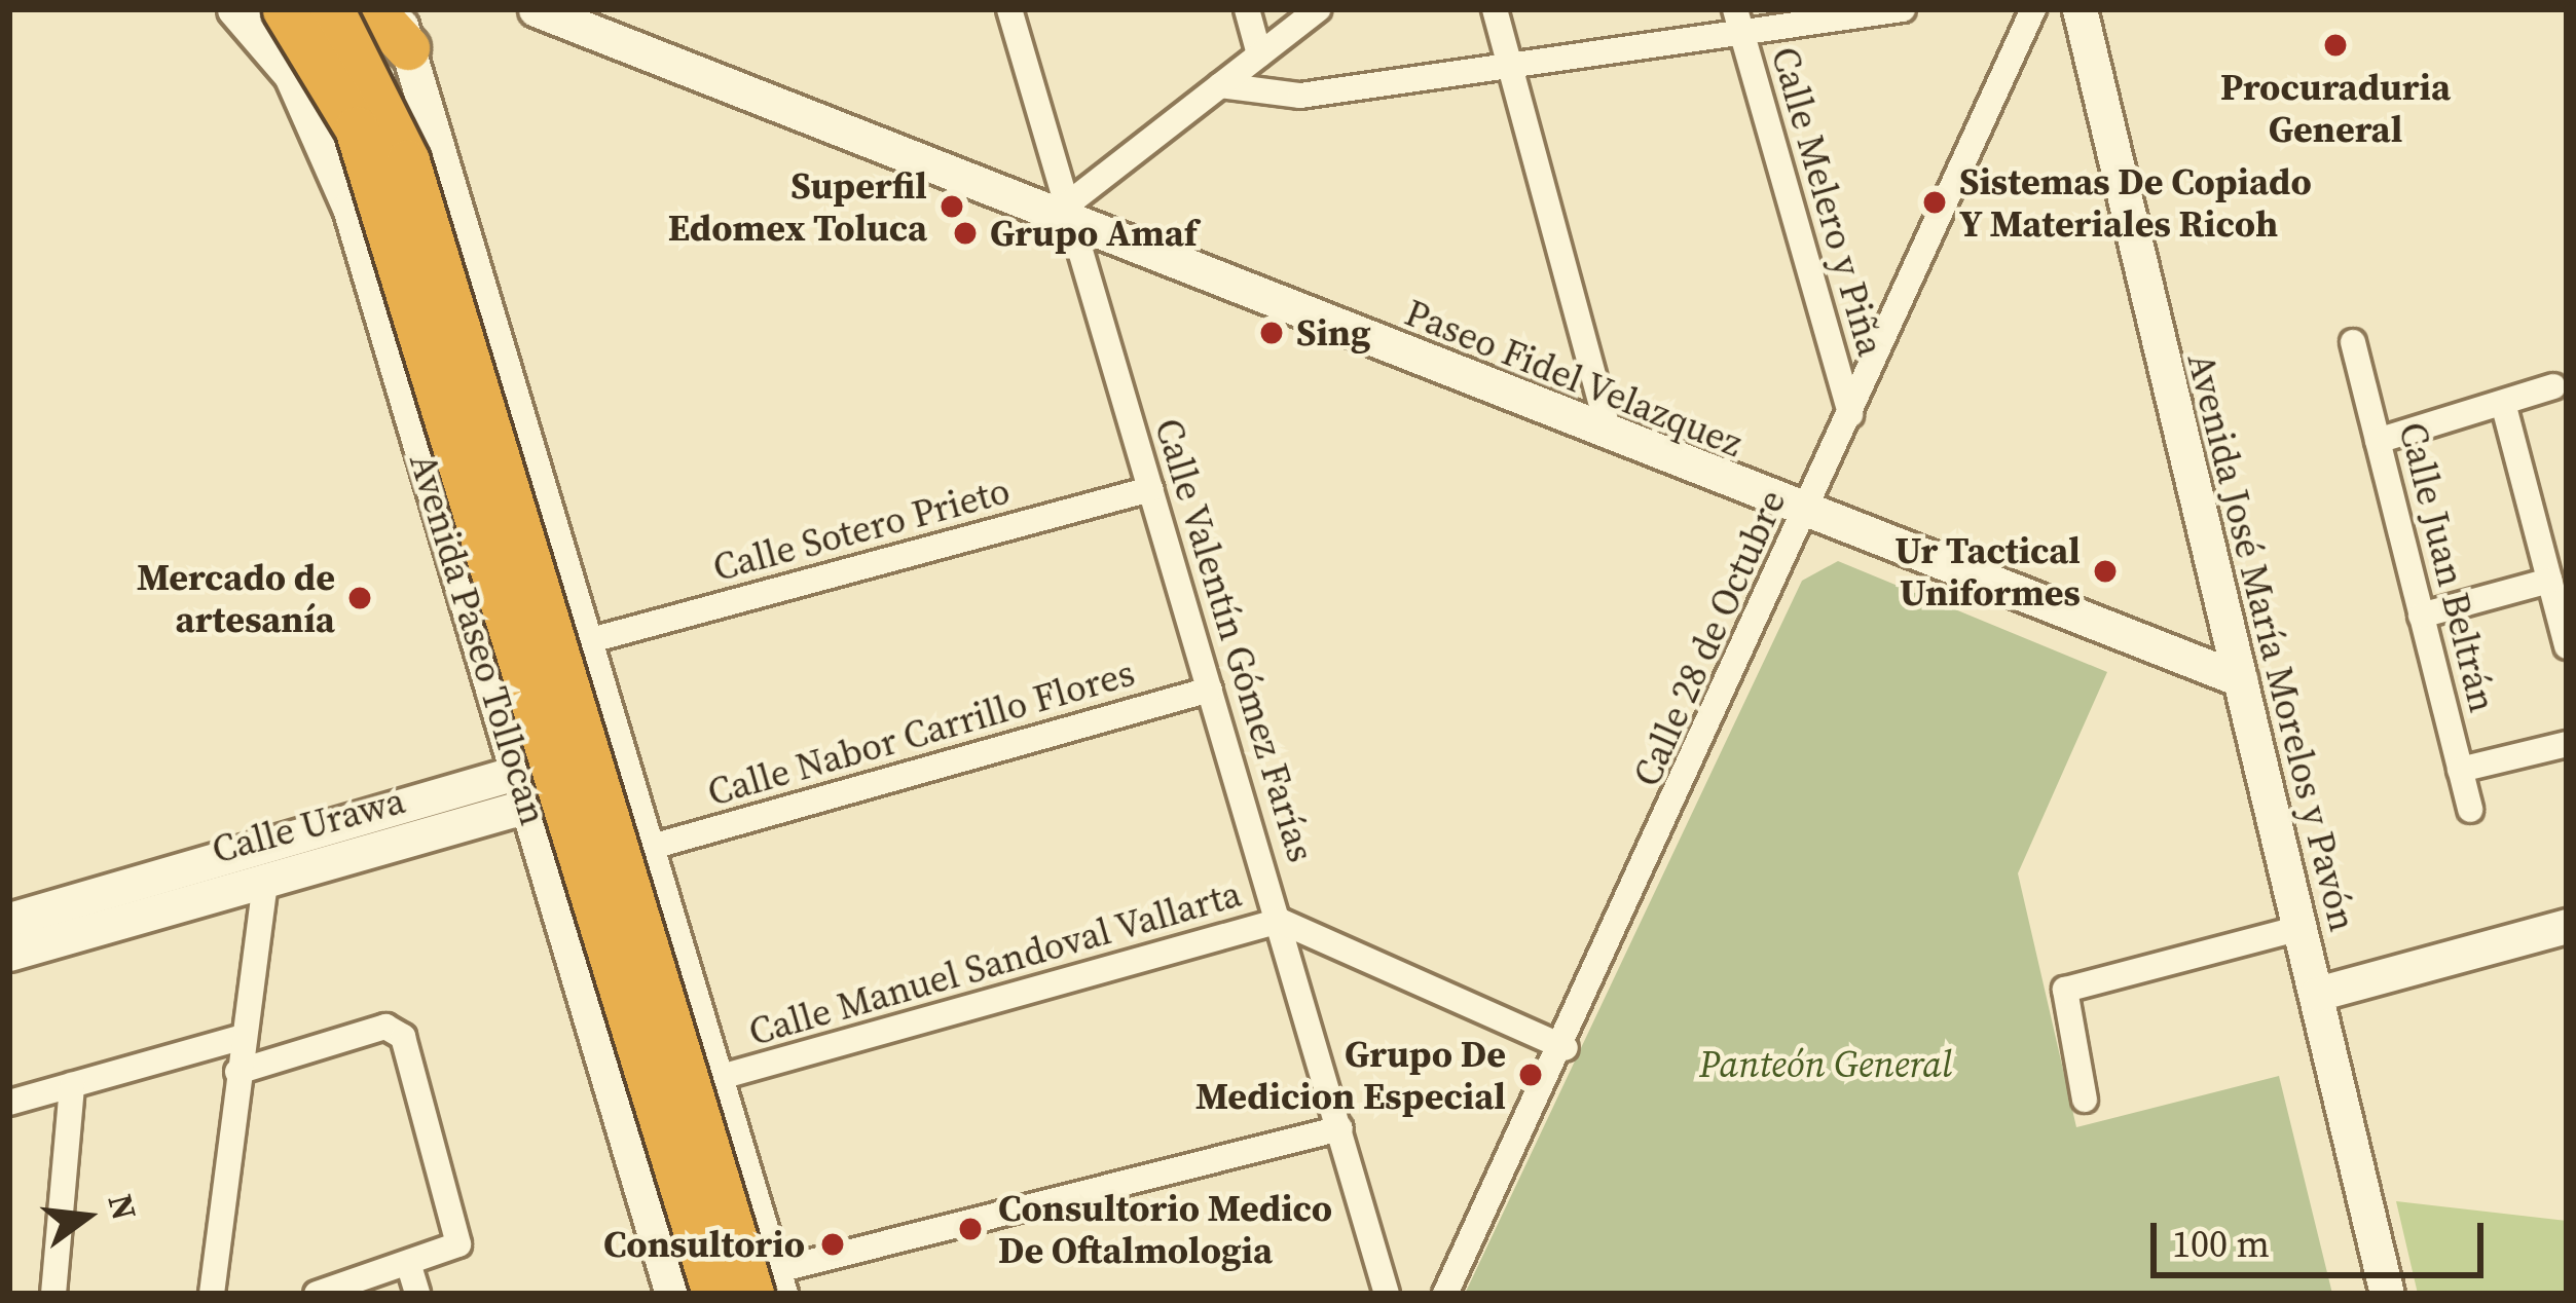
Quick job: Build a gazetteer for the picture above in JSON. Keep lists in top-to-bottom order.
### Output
{
  "streets": {
    "highway": ["Avenida Paseo Tollocan"],
    "main road": ["Paseo Fidel Velazquez", "Avenida José María Morelos y Pavón", "Calle Urawa"],
    "street": [
      "Calle Melero y Piña",
      "Calle Sotero Prieto",
      "Calle Juan Beltrán",
      "Calle 28 de Octubre",
      "Calle Valentín Gómez Farías",
      "Calle Nabor Carrillo Flores",
      "Calle Manuel Sandoval Vallarta"
    ]
  },
  "crossings": [
    ["Calle Melero y Piña", "Calle 28 de Octubre"],
    ["Paseo Fidel Velazquez", "Calle 28 de Octubre"],
    ["Paseo Fidel Velazquez", "Calle Valentín Gómez Farías"],
    ["Paseo Fidel Velazquez", "Avenida José María Morelos y Pavón"],
    ["Calle Sotero Prieto", "Calle Valentín Gómez Farías"],
    ["Calle 28 de Octubre", "Calle Manuel Sandoval Vallarta"],
    ["Avenida Paseo Tollocan", "Calle Urawa"],
    ["Calle Valentín Gómez Farías", "Calle Nabor Carrillo Flores"],
    ["Calle Valentín Gómez Farías", "Calle Manuel Sandoval Vallarta"]
  ],
  "parks": ["Panteón General"],
  "places": [
    "Procuraduria General",
    "Sistemas De Copiado Y Materiales Ricoh",
    "Superfil Edomex Toluca",
    "Grupo Amaf",
    "Sing",
    "Ur Tactical Uniformes",
    "Mercado de artesanía",
    "Grupo De Medicion Especial",
    "Consultorio Medico De Oftalmologia",
    "Consultorio"
  ],
  "scale_bar": "100 m",
  "north": "right"
}
